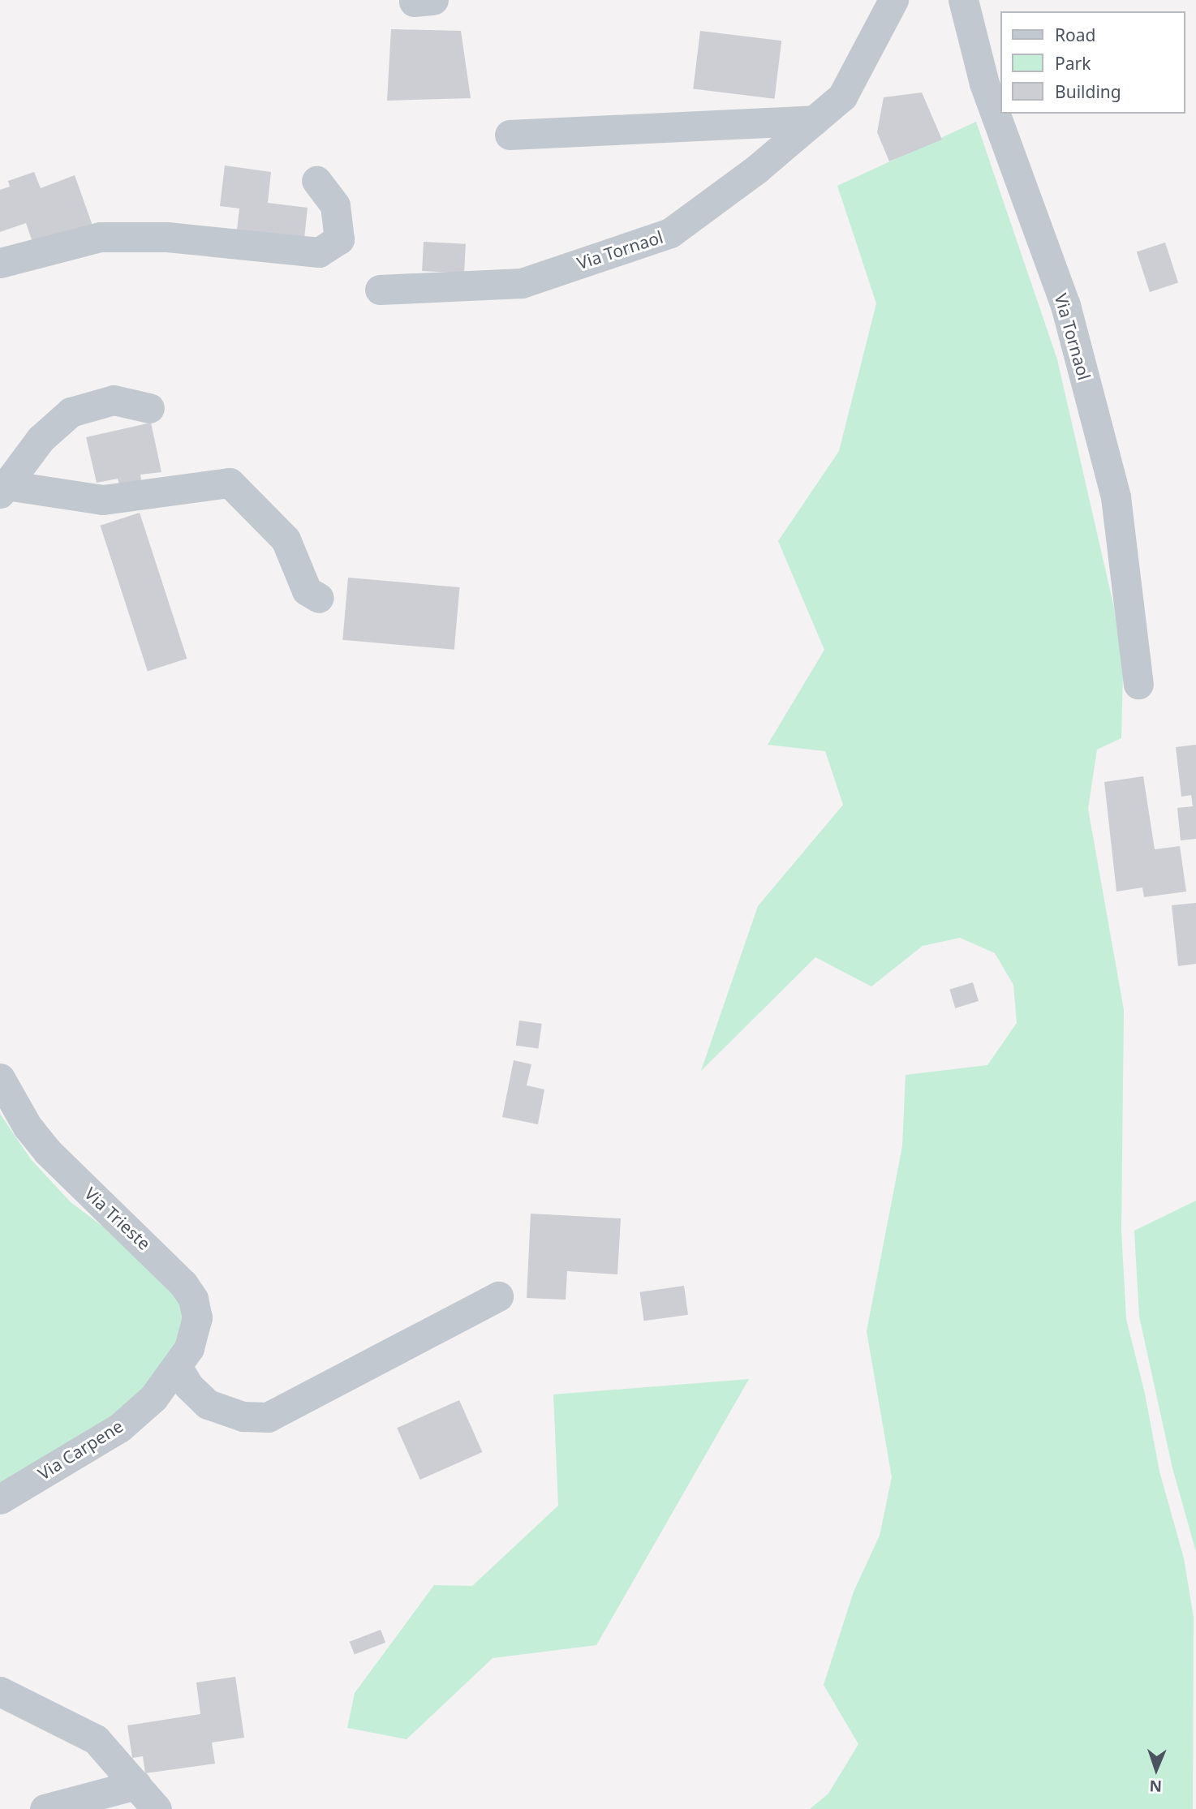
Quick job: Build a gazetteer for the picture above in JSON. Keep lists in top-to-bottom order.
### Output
{
  "streets": {
    "street": ["Via Tornaol", "Via Trieste", "Via Carpene"]
  },
  "crossings": [
    ["Via Trieste", "Via Carpene"]
  ],
  "legend": ["Road", "Park", "Building"],
  "north": "bottom"
}
